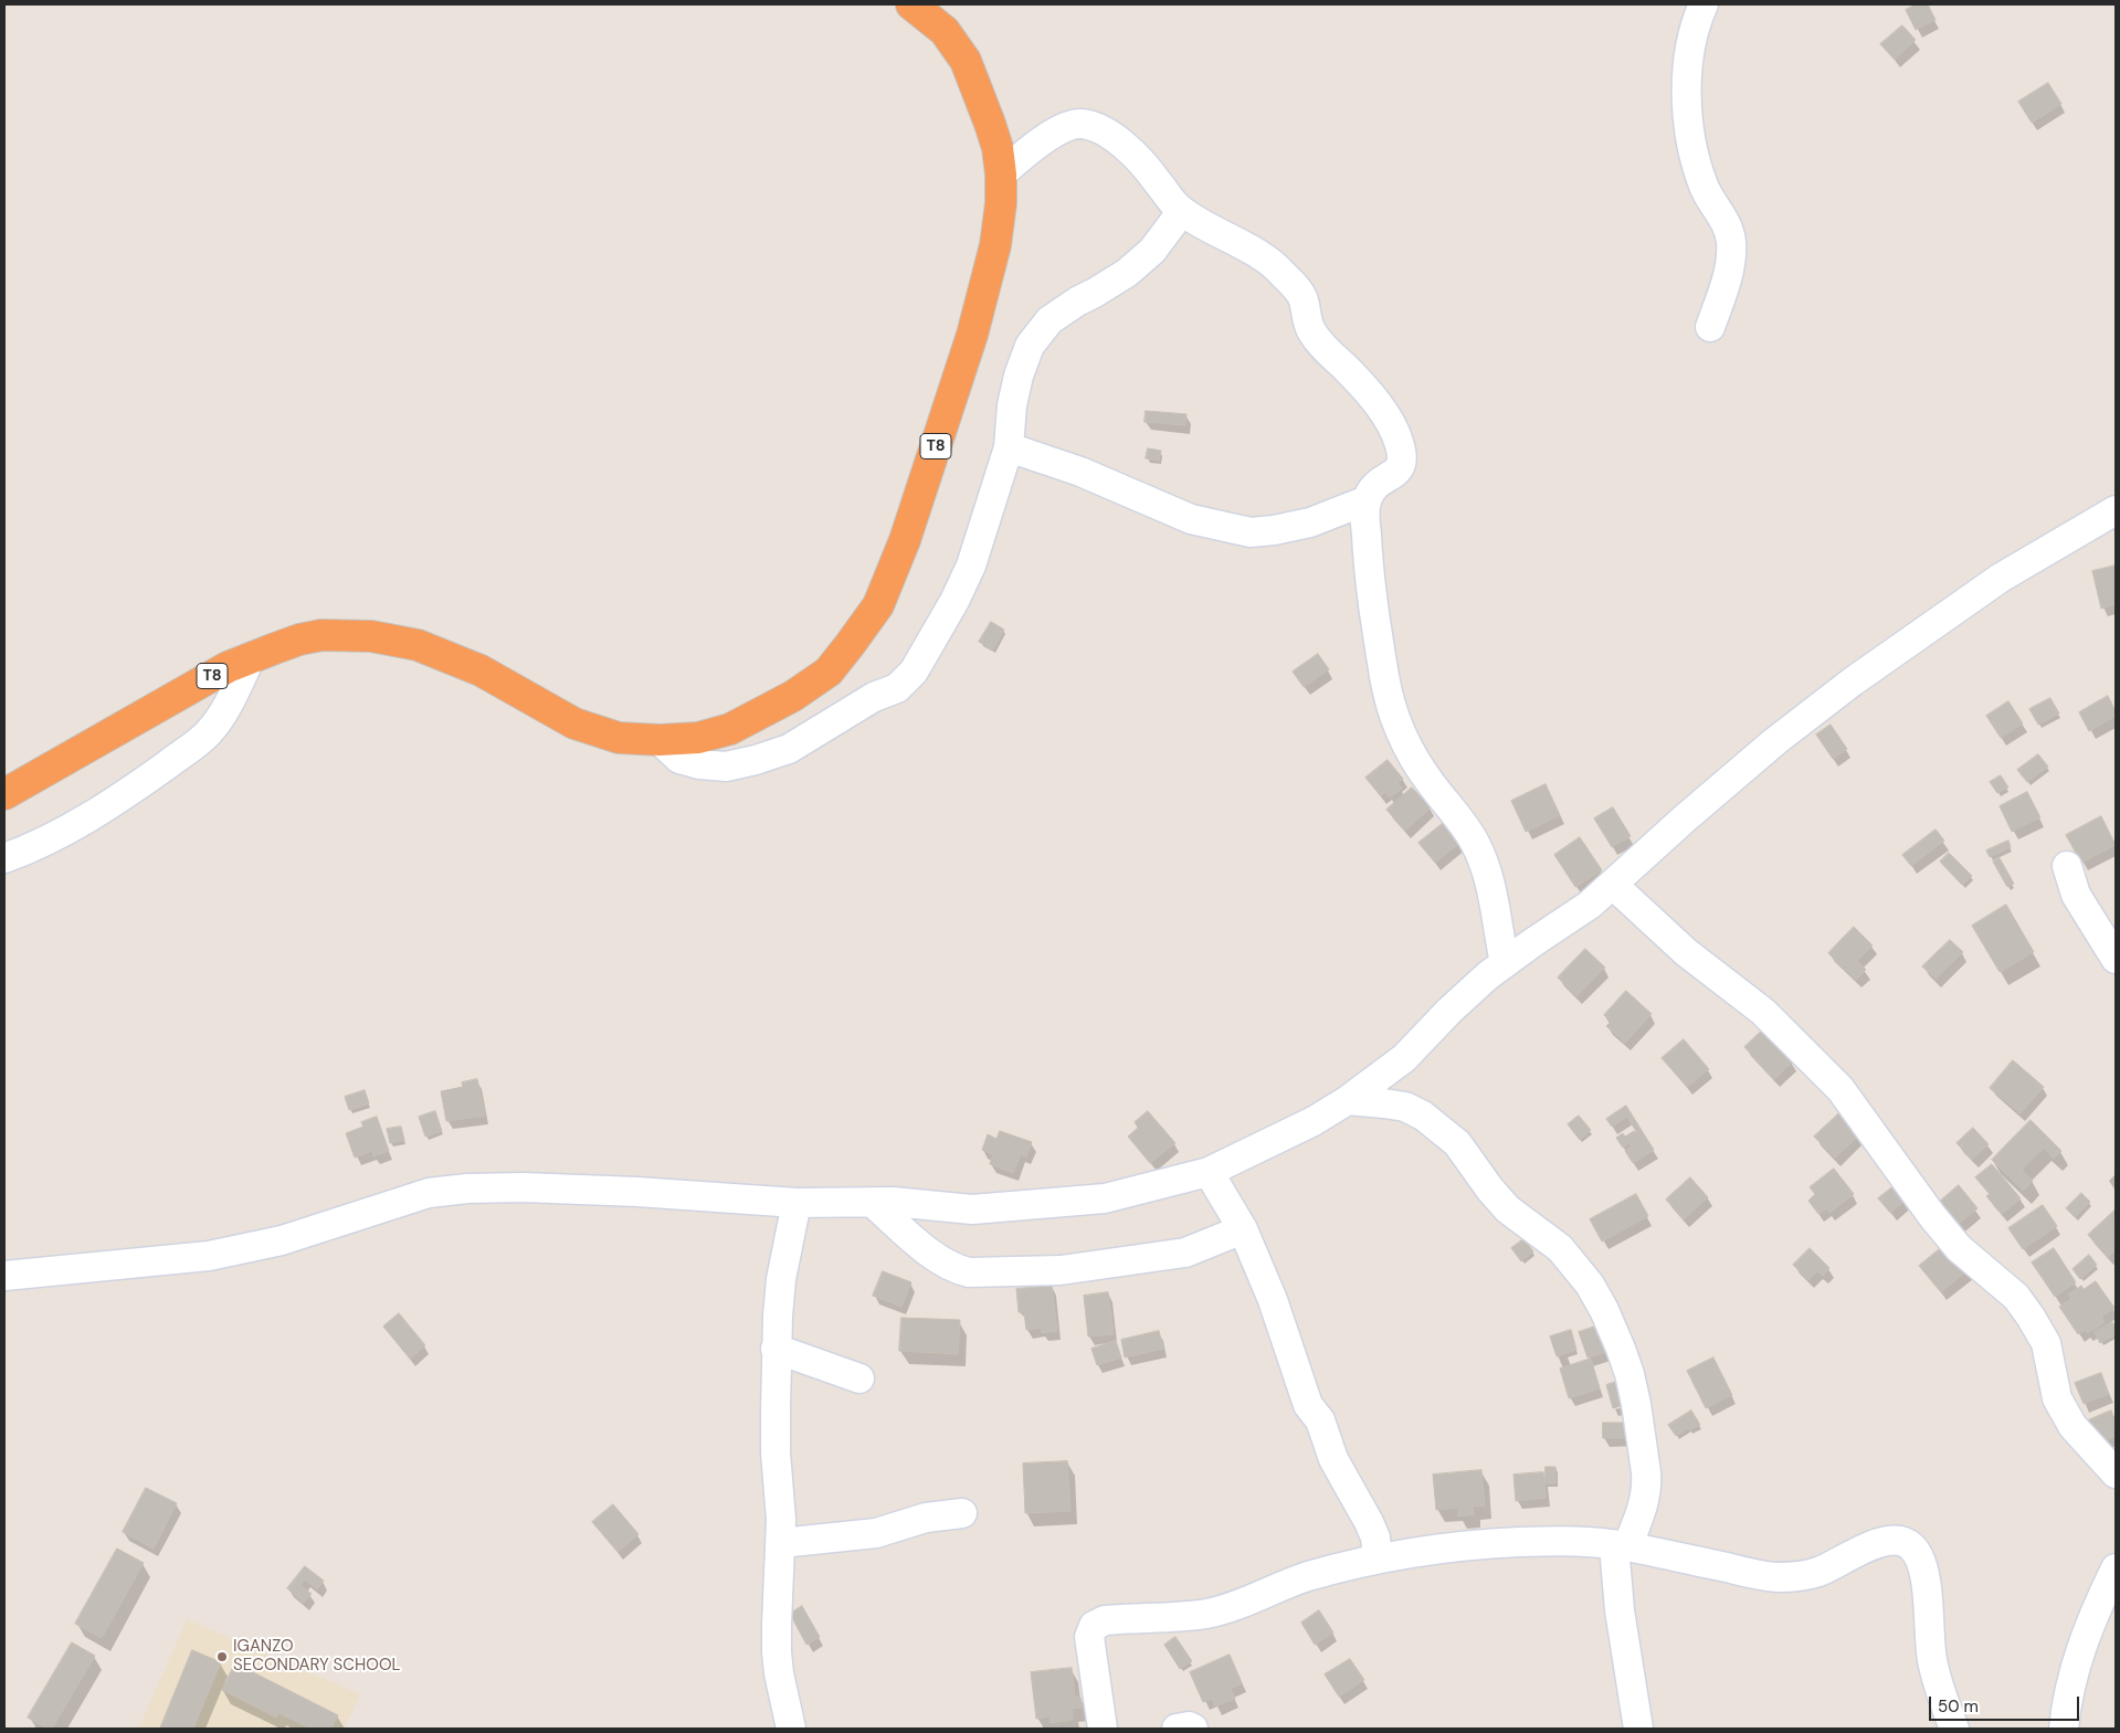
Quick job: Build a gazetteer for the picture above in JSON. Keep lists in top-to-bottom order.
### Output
{
  "streets": {
    "highway": ["T8"]
  },
  "places": ["IGANZO SECONDARY SCHOOL"],
  "scale_bar": "50 m"
}
